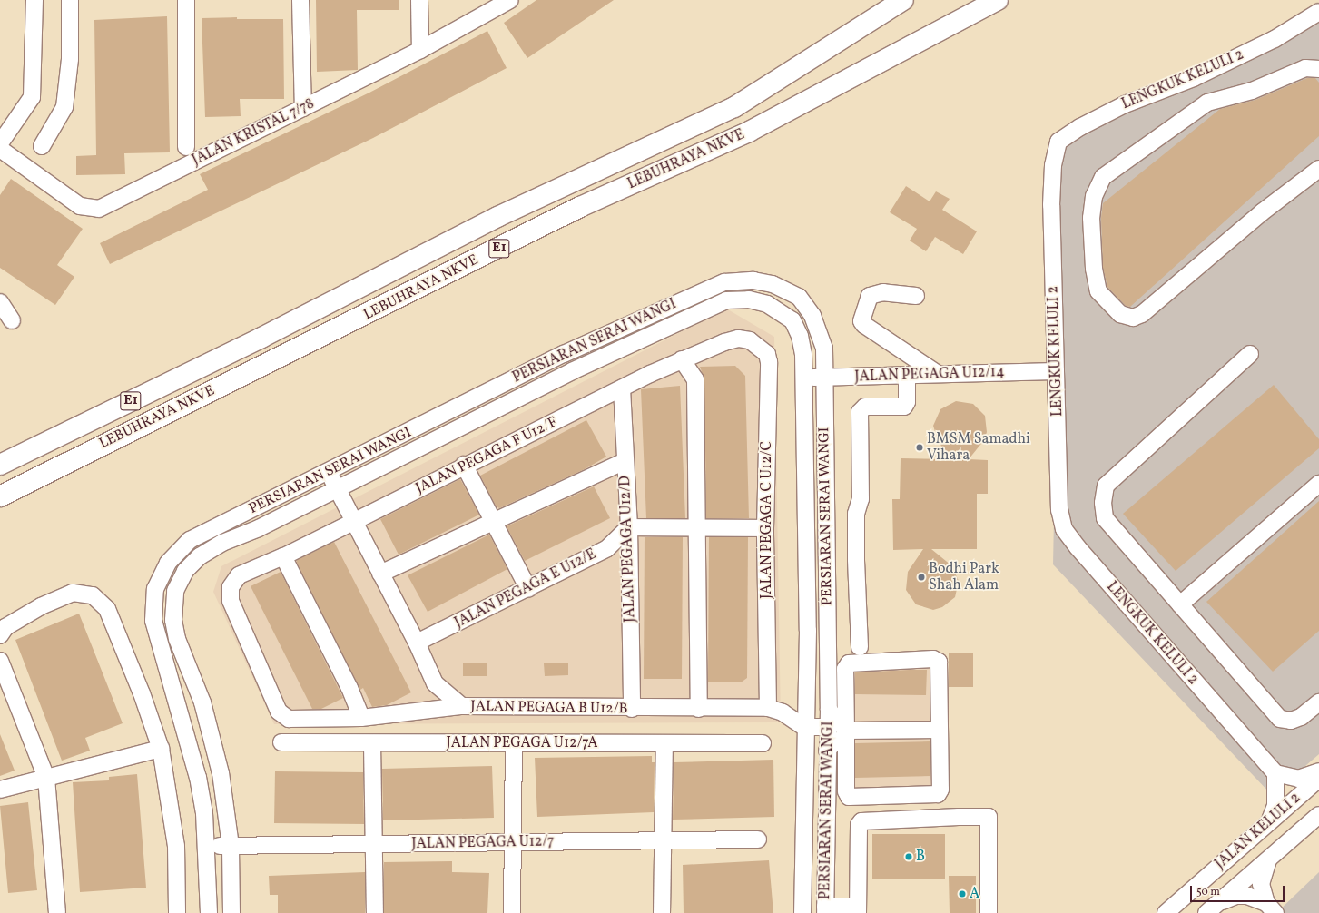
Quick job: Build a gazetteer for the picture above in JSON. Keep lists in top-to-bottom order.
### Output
{
  "streets": {
    "highway": ["LEBUHRAYA NKVE", "E1"],
    "street": [
      "LENGKUK KELULI 2",
      "JALAN KRISTAL 7/78",
      "PERSIARAN SERAI WANGI",
      "JALAN PEGAGA U12/14",
      "JALAN PEGAGA F U12/F",
      "JALAN PEGAGA C U12/C",
      "JALAN PEGAGA U12/D",
      "JALAN PEGAGA E U12/E",
      "JALAN PEGAGA B U12/B",
      "JALAN PEGAGA U12/7A",
      "JALAN KELULI 2",
      "JALAN PEGAGA U12/7"
    ]
  },
  "crossings": [
    ["LENGKUK KELULI 2", "JALAN PEGAGA U12/14"],
    ["PERSIARAN SERAI WANGI", "JALAN PEGAGA U12/14"],
    ["PERSIARAN SERAI WANGI", "JALAN PEGAGA B U12/B"],
    ["PERSIARAN SERAI WANGI", "JALAN PEGAGA U12/7"],
    ["JALAN PEGAGA F U12/F", "JALAN PEGAGA C U12/C"],
    ["JALAN PEGAGA F U12/F", "JALAN PEGAGA U12/D"],
    ["JALAN PEGAGA F U12/F", "JALAN PEGAGA B U12/B"],
    ["JALAN PEGAGA C U12/C", "JALAN PEGAGA B U12/B"],
    ["JALAN PEGAGA U12/D", "JALAN PEGAGA E U12/E"],
    ["JALAN PEGAGA U12/D", "JALAN PEGAGA B U12/B"],
    ["JALAN PEGAGA E U12/E", "JALAN PEGAGA B U12/B"]
  ],
  "places": [
    "BMSM Samadhi Vihara",
    "Bodhi Park Shah Alam",
    "B",
    "A"
  ],
  "scale_bar": "50 m"
}
